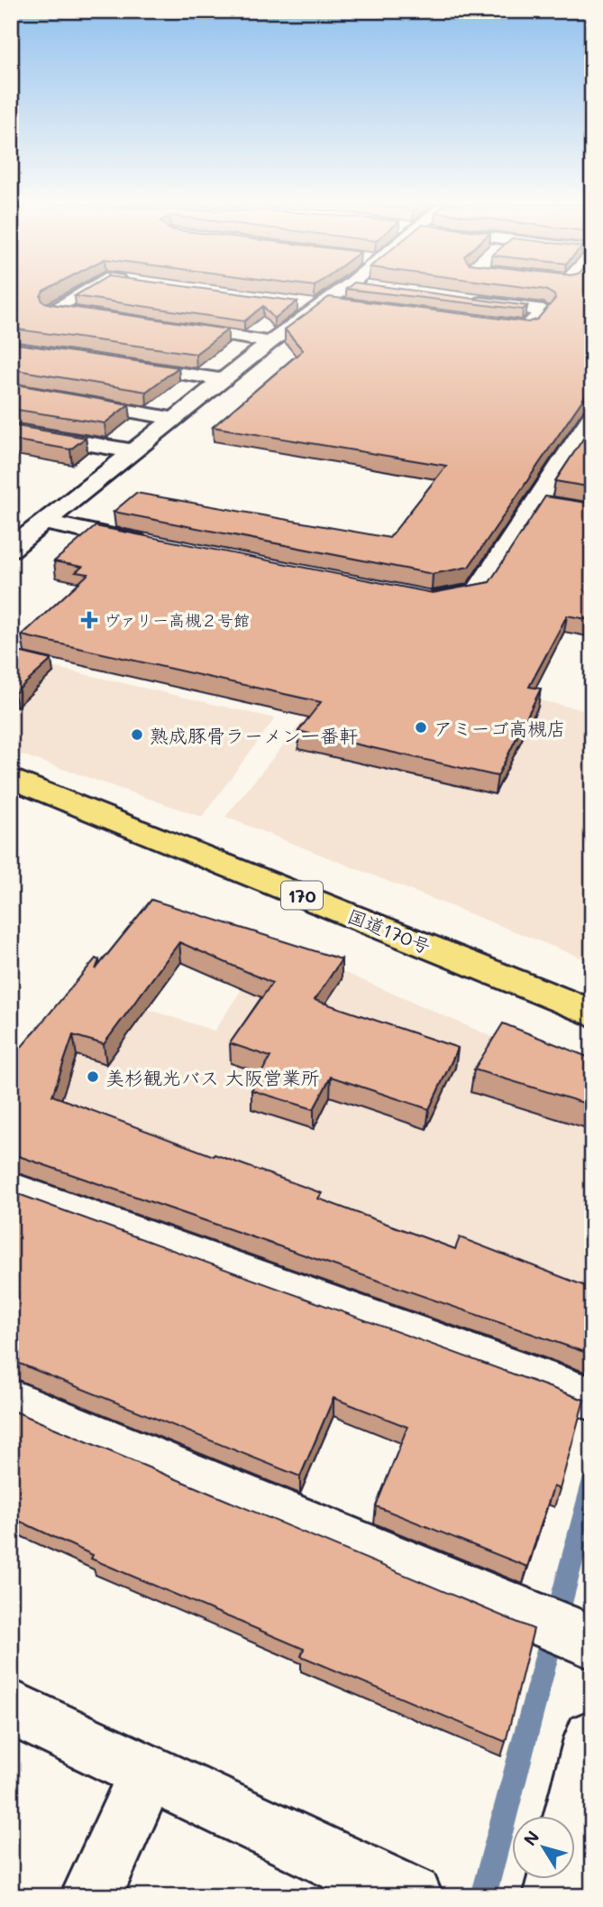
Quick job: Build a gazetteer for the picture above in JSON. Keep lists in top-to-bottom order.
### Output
{
  "streets": {
    "highway": ["170", "国道170号"]
  },
  "places": {
    "health": ["ヴァリー高槻２号館"],
    "other": ["アミーゴ高槻店", "熟成豚骨ラーメン一番軒", "美杉観光バス 大阪営業所"]
  },
  "north": "top left"
}
